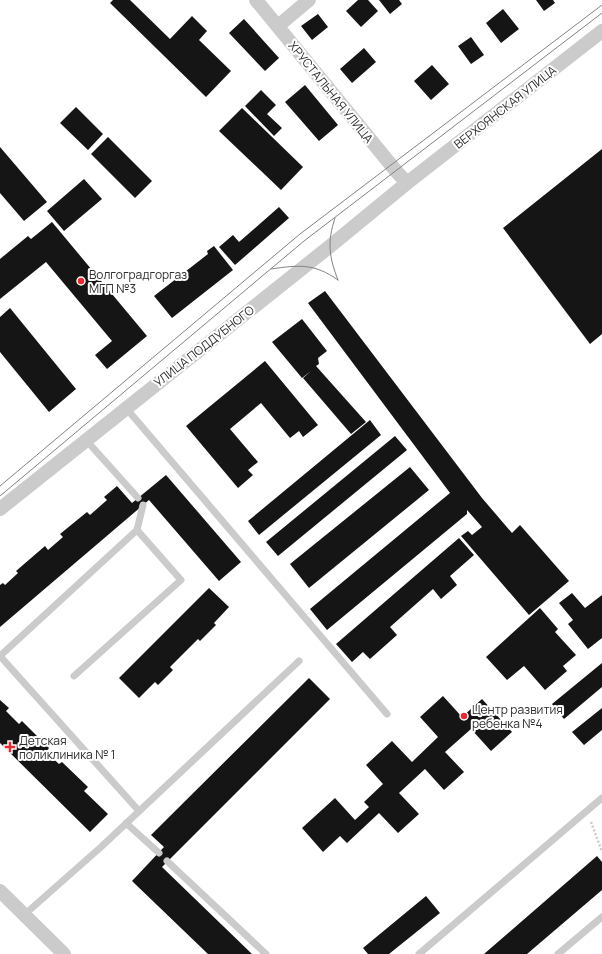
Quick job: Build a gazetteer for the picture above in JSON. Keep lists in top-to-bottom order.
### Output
{
  "streets": {
    "street": ["ХРУСТАЛЬНАЯ УЛИЦА", "ВЕРХОЯНСКАЯ УЛИЦА", "УЛИЦА ПОДДУБНОГО"]
  },
  "crossings": [
    ["ХРУСТАЛЬНАЯ УЛИЦА", "ВЕРХОЯНСКАЯ УЛИЦА"],
    ["ХРУСТАЛЬНАЯ УЛИЦА", "УЛИЦА ПОДДУБНОГО"],
    ["ВЕРХОЯНСКАЯ УЛИЦА", "УЛИЦА ПОДДУБНОГО"]
  ],
  "places": {
    "other": ["Волгоградгоргаз МГП №3", "Центр развития ребенка №4"],
    "health": ["Детская поликлиника № 1"]
  }
}
